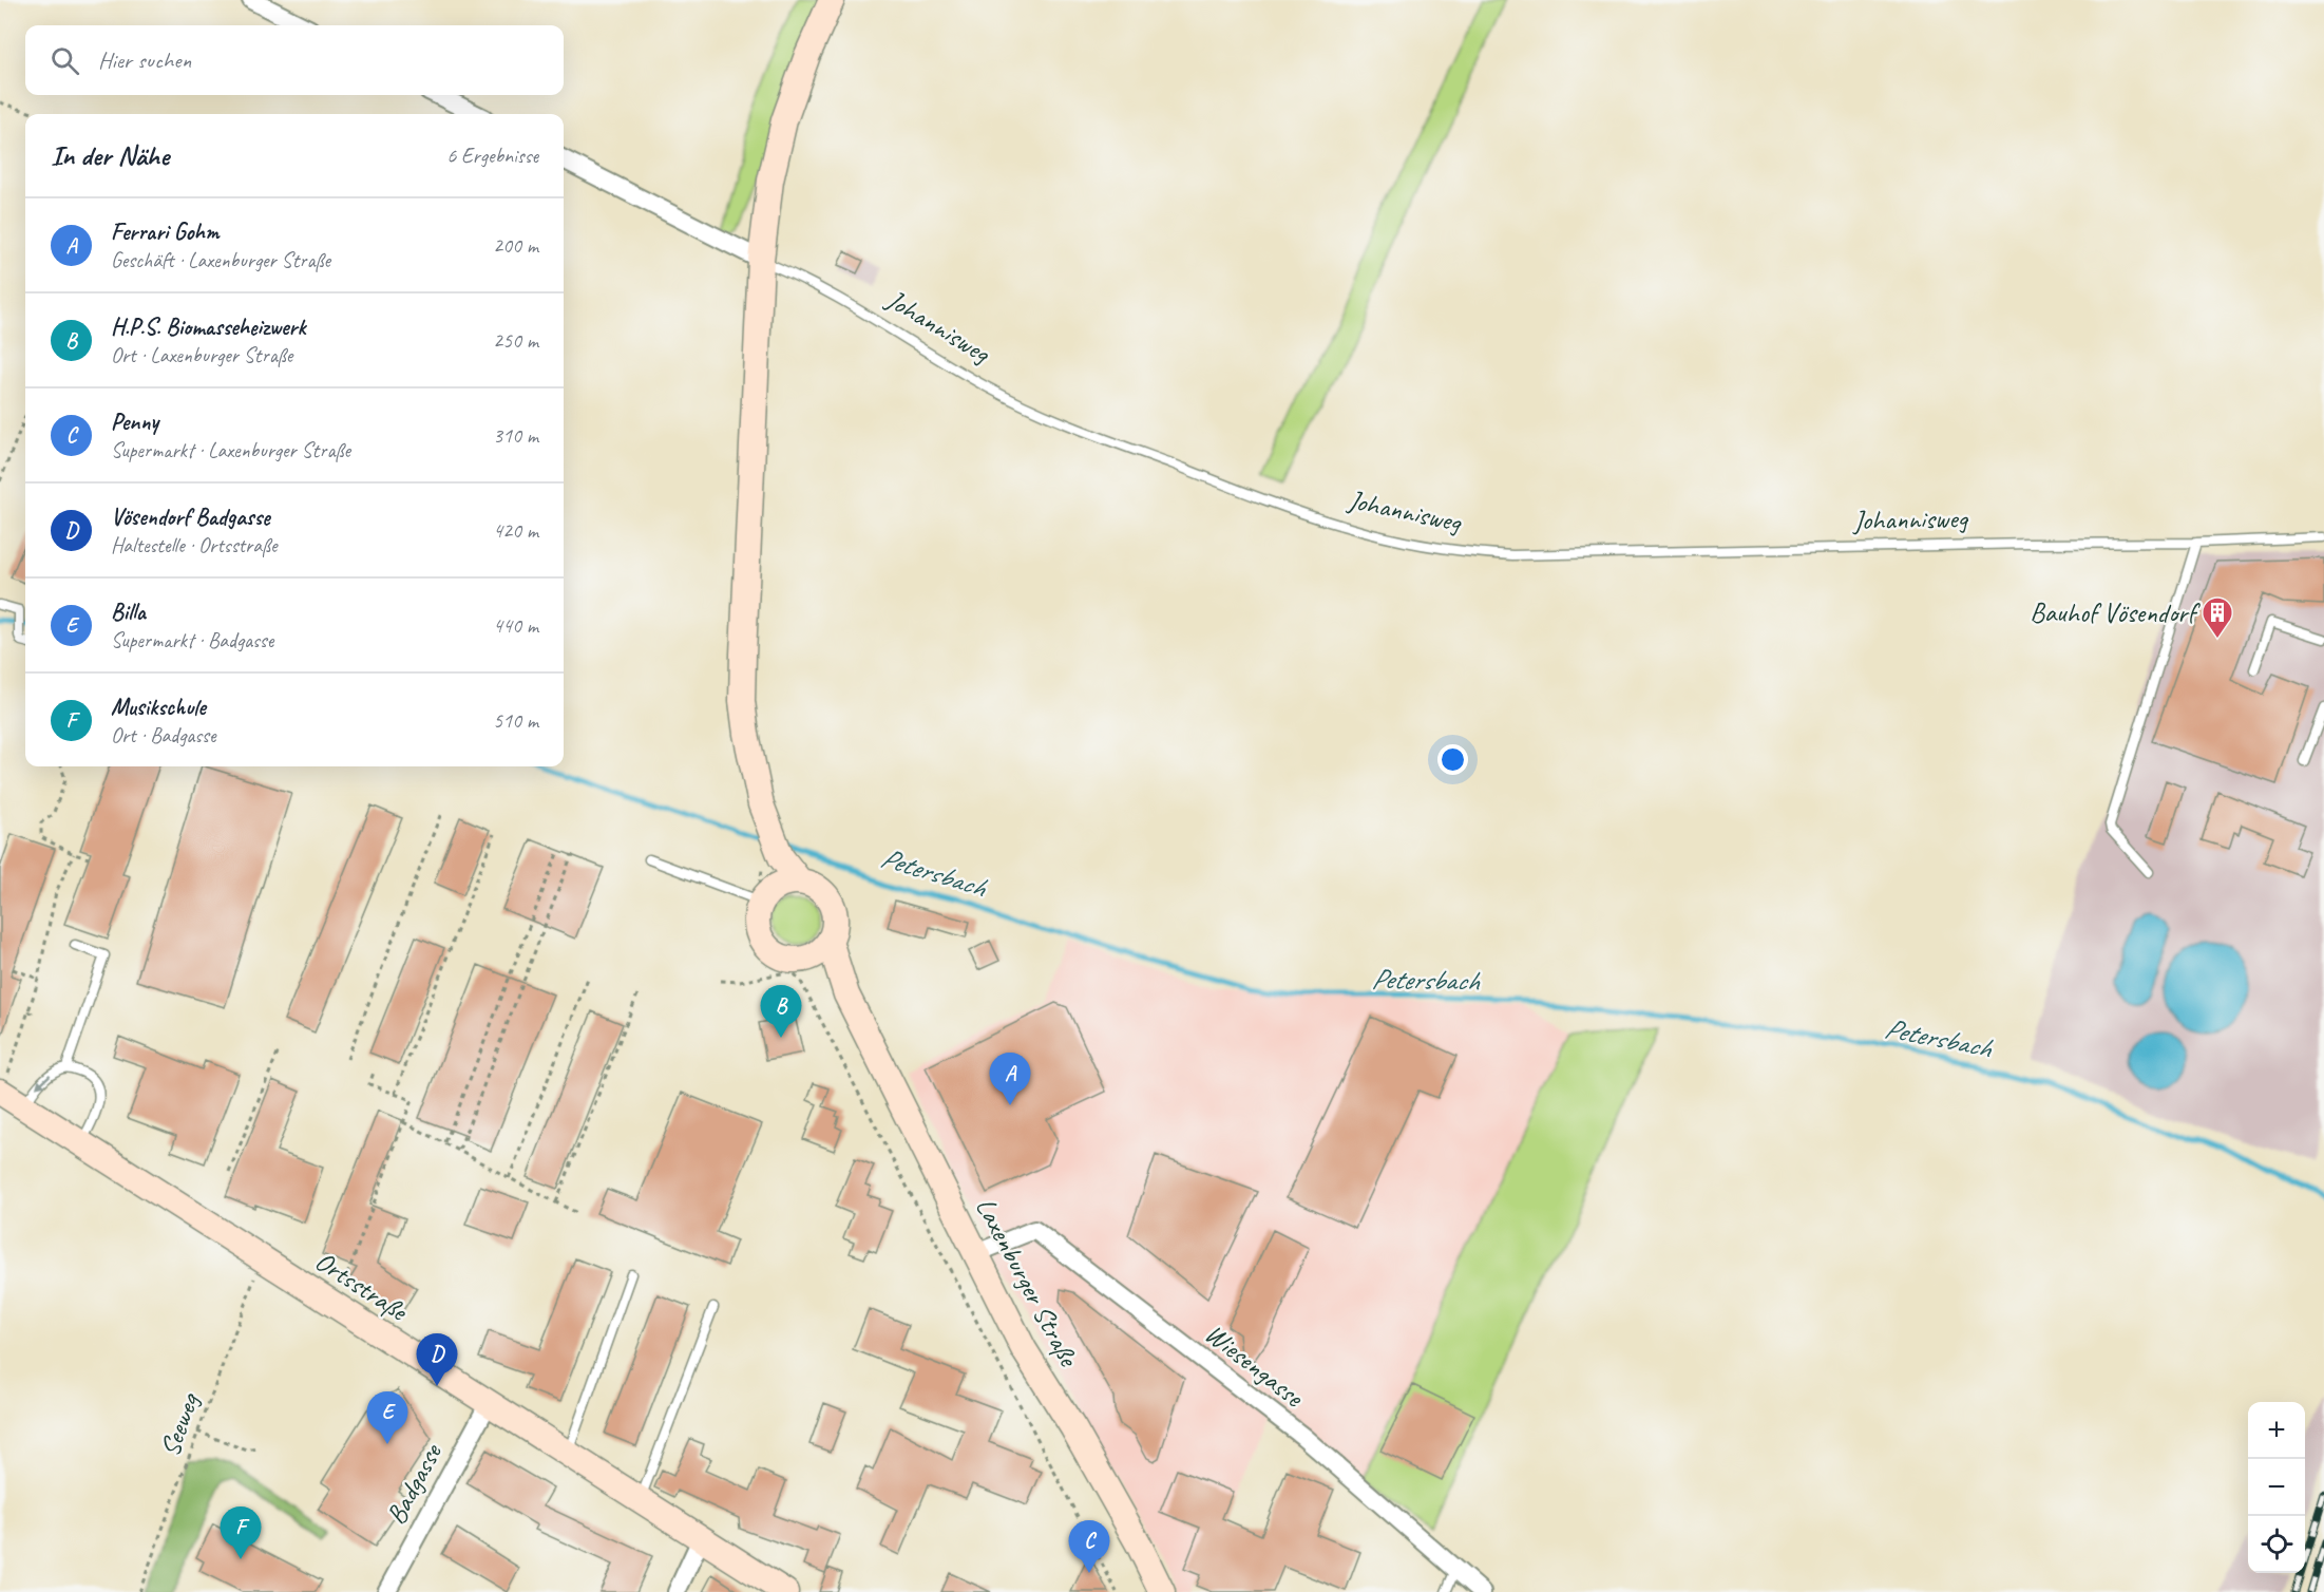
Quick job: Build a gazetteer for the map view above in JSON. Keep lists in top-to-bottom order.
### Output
{
  "streets": {
    "main road": ["Laxenburger Straße", "Ortsstraße"],
    "street": ["Johannisweg", "Wiesengasse", "Badgasse"],
    "path": ["Seeweg"]
  },
  "crossings": [
    ["Laxenburger Straße", "Wiesengasse"],
    ["Ortsstraße", "Badgasse"]
  ],
  "water": ["Petersbach"],
  "places": {
    "building": ["Bauhof Vösendorf"]
  },
  "page": {
    "search": "Hier suchen",
    "heading": ["In der Nähe", "6 Ergebnisse"],
    "list": [
      {
        "mark": "A",
        "name": "Ferrari Gohm",
        "note": "Geschäft · Laxenburger Straße",
        "value": "200 m"
      },
      {
        "mark": "B",
        "name": "H.P.S. Biomasseheizwerk",
        "note": "Ort · Laxenburger Straße",
        "value": "250 m"
      },
      {
        "mark": "C",
        "name": "Penny",
        "note": "Supermarkt · Laxenburger Straße",
        "value": "310 m"
      },
      {
        "mark": "D",
        "name": "Vösendorf Badgasse",
        "note": "Haltestelle · Ortsstraße",
        "value": "420 m"
      },
      {
        "mark": "E",
        "name": "Billa",
        "note": "Supermarkt · Badgasse",
        "value": "440 m"
      },
      {
        "mark": "F",
        "name": "Musikschule",
        "note": "Ort · Badgasse",
        "value": "510 m"
      }
    ],
    "pins": [
      "B",
      "A",
      "D",
      "E",
      "F",
      "C"
    ],
    "map_buttons": ["+", "−"]
  }
}
